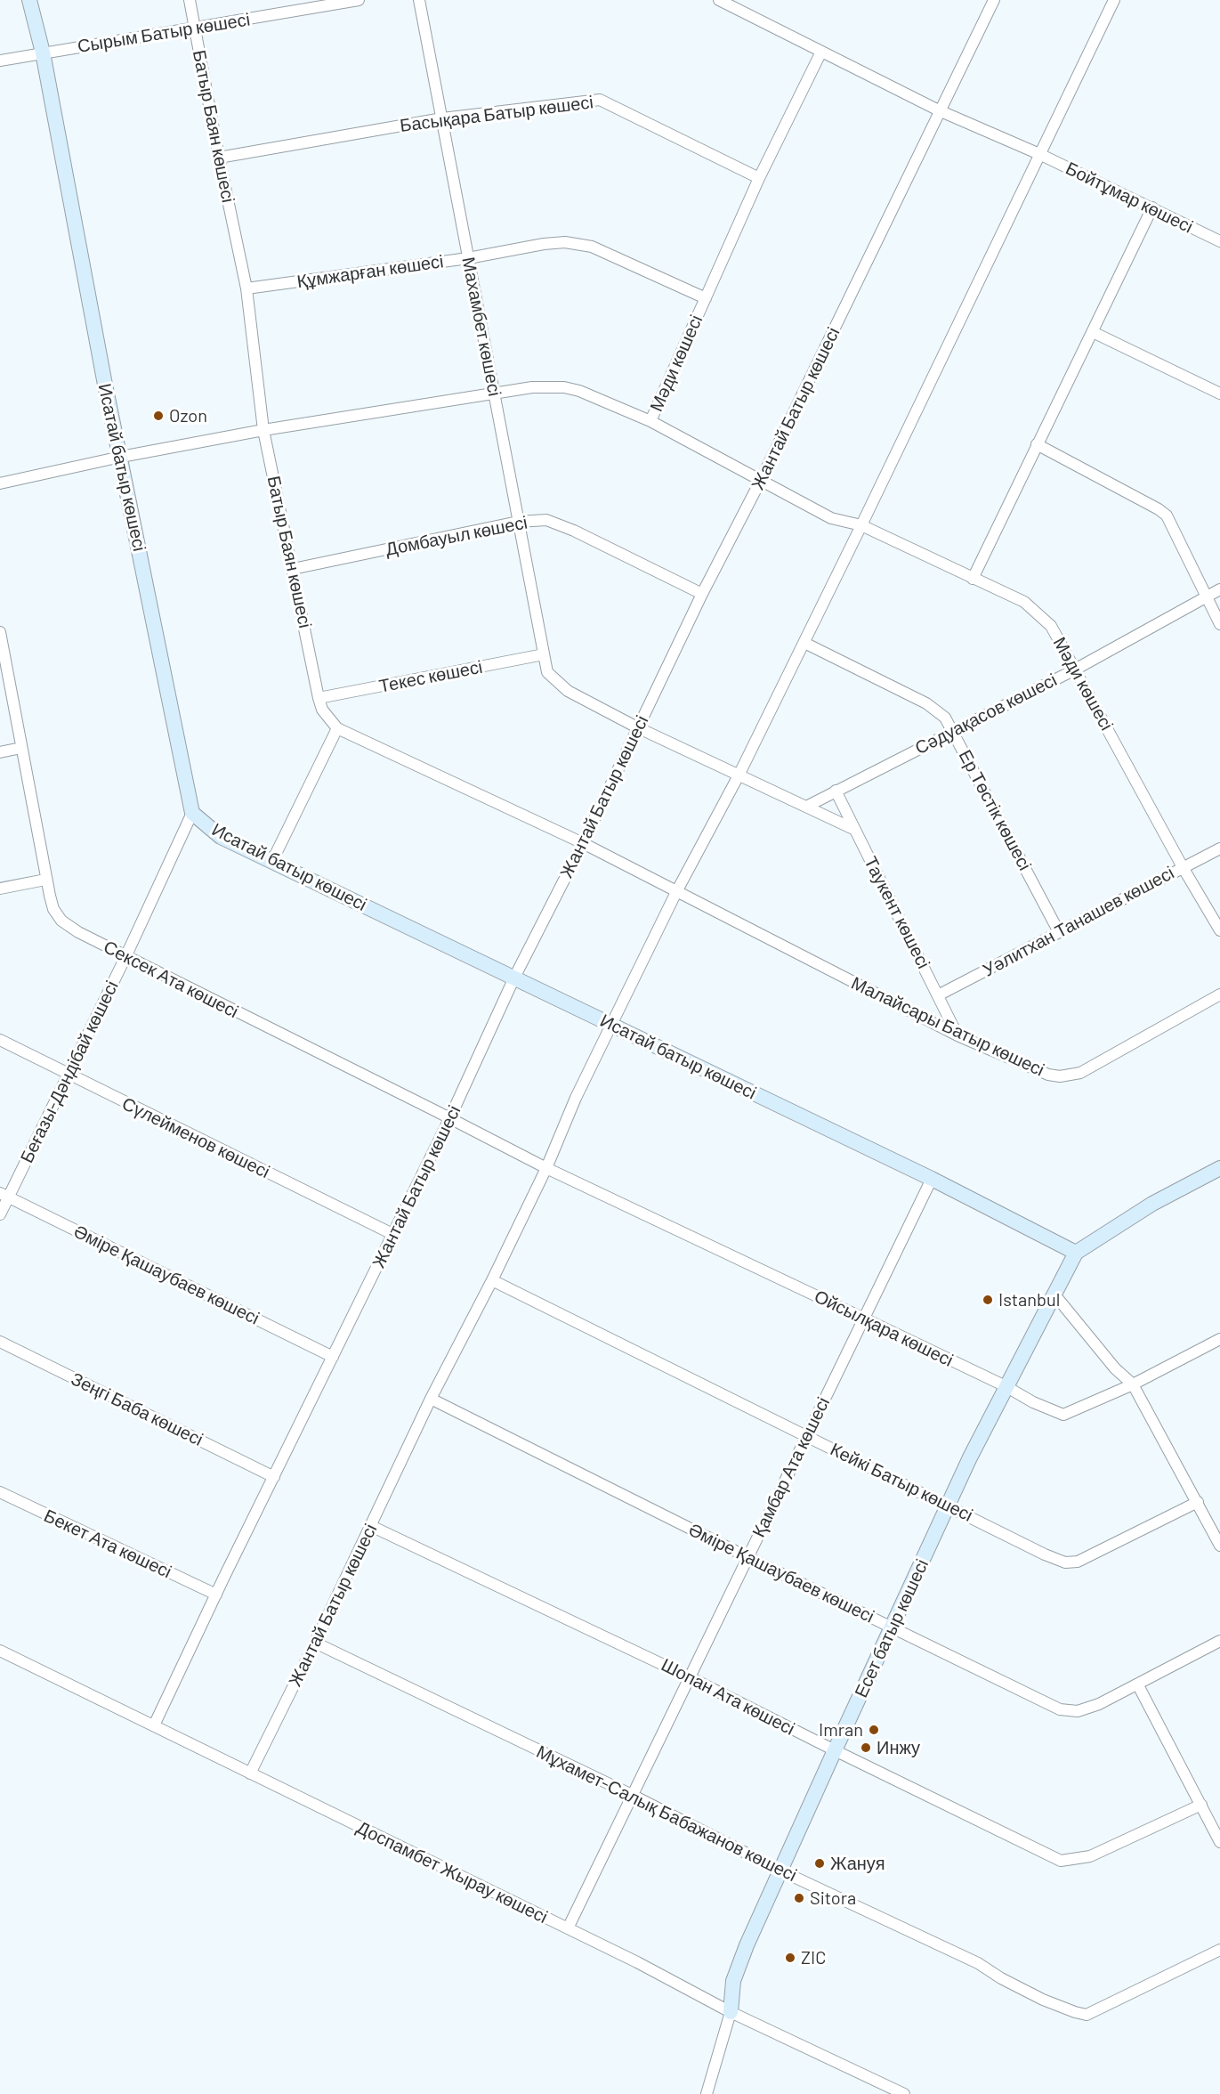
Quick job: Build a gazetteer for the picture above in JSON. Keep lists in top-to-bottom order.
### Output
{
  "streets": {
    "street": [
      "Сырым Батыр көшесі",
      "Басықара Батыр көшесі",
      "Батыр Баян көшесі",
      "Бойтұмар көшесі",
      "Құмжарған көшесі",
      "Махамбет көшесі",
      "Мәди көшесі",
      "Жантай Батыр көшесі",
      "Исатай батыр көшесі",
      "Домбауыл көшесі",
      "Текес көшесі",
      "Сәдуақасов көшесі",
      "Ер Төстік көшесі",
      "Таукент көшесі",
      "Уәлитхан Танашев көшесі",
      "Сексек Ата көшесі",
      "Малайсары Батыр көшесі",
      "Беғазы-Дәндібай көшесі",
      "Сүлейменов көшесі",
      "Әміре Қашаубаев көшесі",
      "Ойсылқара көшесі",
      "Зеңгі Баба көшесі",
      "Қамбар Ата көшесі",
      "Кейкі Батыр көшесі",
      "Бекет Ата көшесі",
      "Есет батыр көшесі",
      "Шопан Ата көшесі",
      "Мұхамет-Салық Бабажанов көшесі",
      "Доспамбет Жырау көшесі"
    ]
  },
  "crossings": [
    ["Сырым Батыр көшесі", "Батыр Баян көшесі"],
    ["Сырым Батыр көшесі", "Исатай батыр көшесі"],
    ["Басықара Батыр көшесі", "Батыр Баян көшесі"],
    ["Басықара Батыр көшесі", "Махамбет көшесі"],
    ["Басықара Батыр көшесі", "Мәди көшесі"],
    ["Батыр Баян көшесі", "Құмжарған көшесі"],
    ["Батыр Баян көшесі", "Мәди көшесі"],
    ["Батыр Баян көшесі", "Домбауыл көшесі"],
    ["Батыр Баян көшесі", "Текес көшесі"],
    ["Бойтұмар көшесі", "Мәди көшесі"],
    ["Бойтұмар көшесі", "Жантай Батыр көшесі"],
    ["Құмжарған көшесі", "Махамбет көшесі"],
    ["Құмжарған көшесі", "Мәди көшесі"],
    ["Махамбет көшесі", "Мәди көшесі"],
    ["Махамбет көшесі", "Жантай Батыр көшесі"],
    ["Махамбет көшесі", "Домбауыл көшесі"],
    ["Махамбет көшесі", "Текес көшесі"],
    ["Махамбет көшесі", "Сәдуақасов көшесі"],
    ["Махамбет көшесі", "Таукент көшесі"],
    ["Мәди көшесі", "Жантай Батыр көшесі"],
    ["Мәди көшесі", "Исатай батыр көшесі"],
    ["Мәди көшесі", "Сәдуақасов көшесі"],
    ["Мәди көшесі", "Уәлитхан Танашев көшесі"],
    ["Жантай Батыр көшесі", "Исатай батыр көшесі"],
    ["Жантай Батыр көшесі", "Домбауыл көшесі"],
    ["Жантай Батыр көшесі", "Ер Төстік көшесі"],
    ["Жантай Батыр көшесі", "Сексек Ата көшесі"],
    ["Жантай Батыр көшесі", "Малайсары Батыр көшесі"],
    ["Жантай Батыр көшесі", "Сүлейменов көшесі"],
    ["Жантай Батыр көшесі", "Әміре Қашаубаев көшесі"],
    ["Жантай Батыр көшесі", "Ойсылқара көшесі"],
    ["Жантай Батыр көшесі", "Зеңгі Баба көшесі"],
    ["Жантай Батыр көшесі", "Кейкі Батыр көшесі"],
    ["Жантай Батыр көшесі", "Бекет Ата көшесі"],
    ["Жантай Батыр көшесі", "Шопан Ата көшесі"],
    ["Жантай Батыр көшесі", "Мұхамет-Салық Бабажанов көшесі"],
    ["Жантай Батыр көшесі", "Доспамбет Жырау көшесі"],
    ["Исатай батыр көшесі", "Беғазы-Дәндібай көшесі"],
    ["Исатай батыр көшесі", "Қамбар Ата көшесі"],
    ["Исатай батыр көшесі", "Есет батыр көшесі"],
    ["Сәдуақасов көшесі", "Ер Төстік көшесі"],
    ["Сәдуақасов көшесі", "Таукент көшесі"],
    ["Ер Төстік көшесі", "Уәлитхан Танашев көшесі"],
    ["Таукент көшесі", "Уәлитхан Танашев көшесі"],
    ["Таукент көшесі", "Малайсары Батыр көшесі"],
    ["Сексек Ата көшесі", "Беғазы-Дәндібай көшесі"],
    ["Сексек Ата көшесі", "Ойсылқара көшесі"],
    ["Беғазы-Дәндібай көшесі", "Сүлейменов көшесі"],
    ["Беғазы-Дәндібай көшесі", "Әміре Қашаубаев көшесі"],
    ["Әміре Қашаубаев көшесі", "Қамбар Ата көшесі"],
    ["Әміре Қашаубаев көшесі", "Есет батыр көшесі"],
    ["Ойсылқара көшесі", "Қамбар Ата көшесі"],
    ["Ойсылқара көшесі", "Есет батыр көшесі"],
    ["Қамбар Ата көшесі", "Кейкі Батыр көшесі"],
    ["Қамбар Ата көшесі", "Шопан Ата көшесі"],
    ["Қамбар Ата көшесі", "Мұхамет-Салық Бабажанов көшесі"],
    ["Қамбар Ата көшесі", "Доспамбет Жырау көшесі"],
    ["Кейкі Батыр көшесі", "Есет батыр көшесі"],
    ["Есет батыр көшесі", "Шопан Ата көшесі"],
    ["Есет батыр көшесі", "Мұхамет-Салық Бабажанов көшесі"],
    ["Есет батыр көшесі", "Доспамбет Жырау көшесі"]
  ],
  "places": [
    "Ozon",
    "Istanbul",
    "Imran",
    "Инжу",
    "Жануя",
    "Sitora",
    "ZIC"
  ]
}
